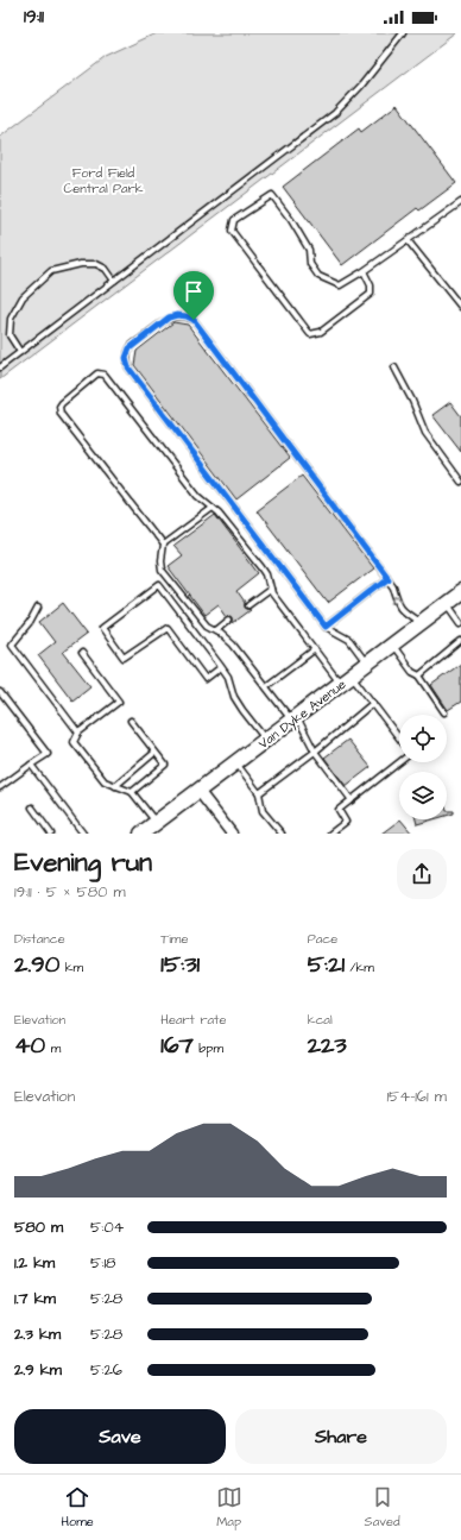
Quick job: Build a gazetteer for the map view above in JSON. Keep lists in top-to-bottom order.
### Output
{
  "streets": {
    "main road": ["Van Dyke Avenue"]
  },
  "parks": ["Ford Field Central Park"],
  "page": {
    "status": "19:11",
    "heading": ["Evening run", "19:11 · 5 × 580 m"],
    "stats": [
      ["Distance", "2.90 km"],
      ["Time", "15:31"],
      ["Pace", "5:21 /km"],
      ["Elevation", "40 m"],
      ["Heart rate", "167 bpm"],
      ["kcal", "223"]
    ],
    "chart": ["Elevation", "154–161 m"],
    "list": [
      {
        "name": "580 m",
        "note": "5:04"
      },
      {
        "name": "1.2 km",
        "note": "5:18"
      },
      {
        "name": "1.7 km",
        "note": "5:28"
      },
      {
        "name": "2.3 km",
        "note": "5:28"
      },
      {
        "name": "2.9 km",
        "note": "5:26"
      }
    ],
    "buttons": ["Save", "Share"],
    "tabs": ["Home", "Map", "Saved"]
  }
}
